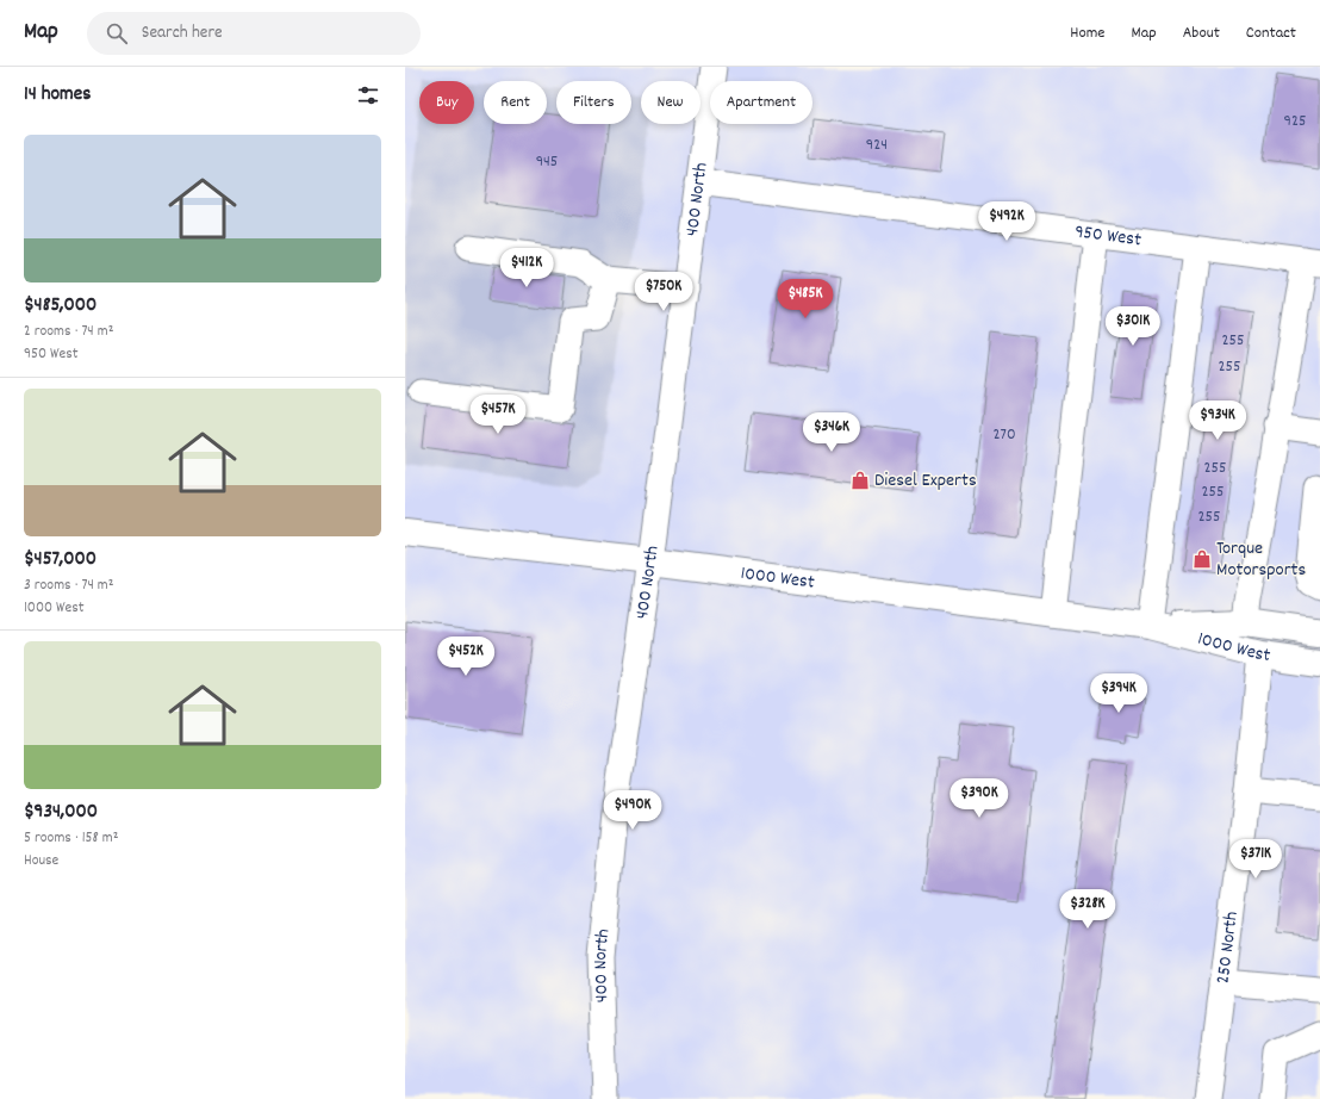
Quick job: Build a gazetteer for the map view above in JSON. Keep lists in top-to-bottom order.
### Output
{
  "streets": {
    "main road": ["1000 West"],
    "street": ["400 North", "950 West", "250 North"]
  },
  "crossings": [
    ["400 North", "950 West"],
    ["400 North", "1000 West"],
    ["1000 West", "250 North"]
  ],
  "places": {
    "shop": ["Diesel Experts", "Torque Motorsports"]
  },
  "house_numbers": [
    "925",
    "924",
    "945",
    "255",
    "255",
    "270",
    "255",
    "255",
    "255"
  ],
  "page": {
    "header": "Map",
    "search": "Search here",
    "nav": [
      "Home",
      "Map",
      "About",
      "Contact"
    ],
    "heading": "14 homes",
    "chip": [
      "Buy",
      "Rent",
      "Filters",
      "New",
      "Apartment"
    ],
    "list": [
      {
        "name": "$485,000",
        "note": "2 rooms · 74 m² · 950 West"
      },
      {
        "name": "$457,000",
        "note": "3 rooms · 74 m² · 1000 West"
      },
      {
        "name": "$934,000",
        "note": "5 rooms · 158 m² · House"
      }
    ],
    "price": [
      "$492K",
      "$412K",
      "$750K",
      "$485K",
      "$301K",
      "$457K",
      "$934K",
      "$346K",
      "$452K",
      "$394K",
      "$390K",
      "$490K",
      "$371K",
      "$328K"
    ]
  }
}
